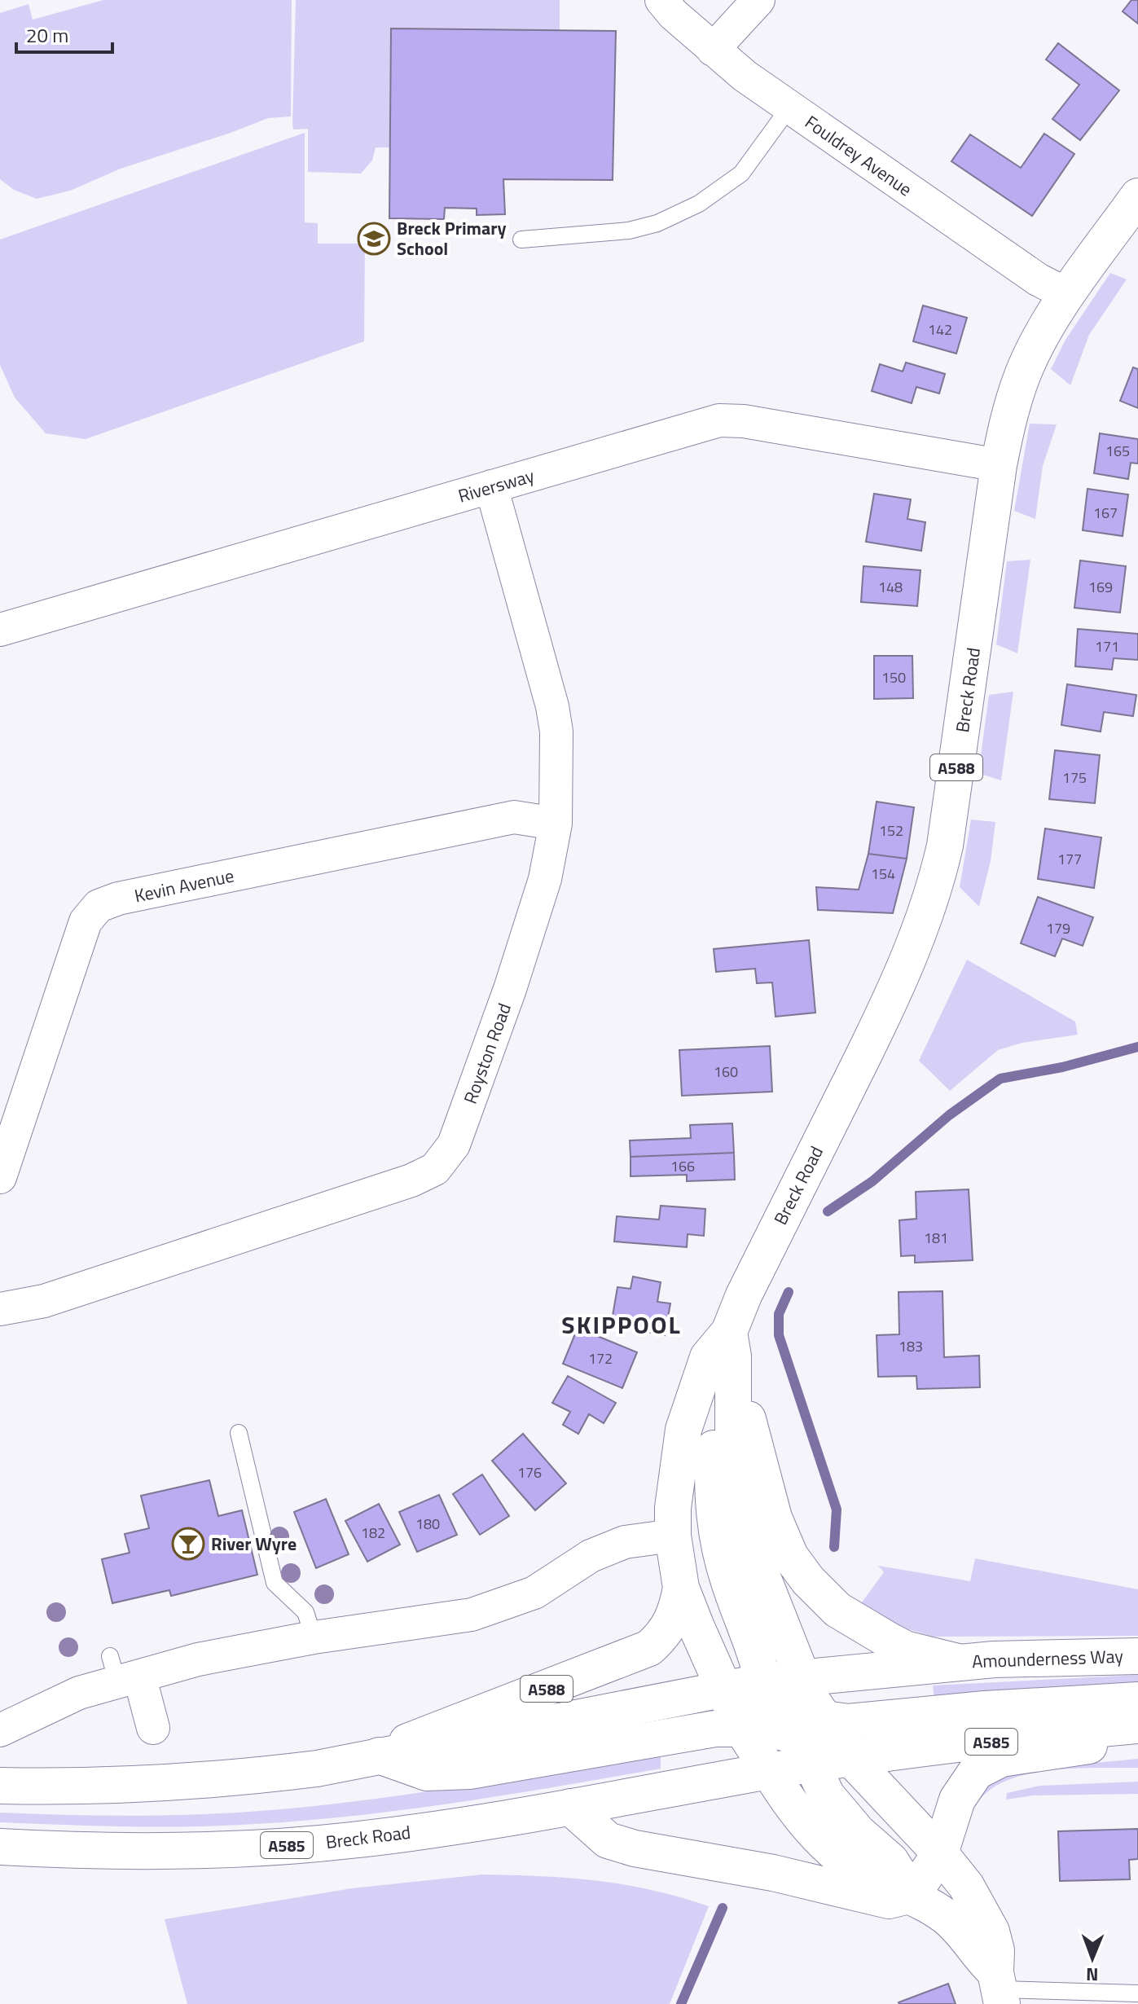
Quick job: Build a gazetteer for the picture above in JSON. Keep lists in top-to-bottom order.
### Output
{
  "streets": {
    "main road": [
      "Breck Road",
      "A588",
      "Amounderness Way",
      "A585"
    ],
    "street": [
      "Fouldrey Avenue",
      "Riversway",
      "Kevin Avenue",
      "Royston Road"
    ]
  },
  "crossings": [
    ["Fouldrey Avenue", "Breck Road"],
    ["Riversway", "Breck Road"],
    ["Riversway", "Royston Road"],
    ["Breck Road", "A588"],
    ["Breck Road", "A585"],
    ["A588", "Amounderness Way"],
    ["A588", "A585"],
    ["Kevin Avenue", "Royston Road"],
    ["Amounderness Way", "A585"]
  ],
  "districts": ["SKIPPOOL"],
  "places": {
    "school or university": ["Breck Primary School"],
    "bar": ["River Wyre"]
  },
  "house_numbers": [
    "142",
    "165",
    "167",
    "148",
    "169",
    "171",
    "150",
    "175",
    "152",
    "177",
    "154",
    "179",
    "160",
    "166",
    "181",
    "183",
    "172",
    "176",
    "180",
    "182"
  ],
  "scale_bar": "20 m",
  "north": "bottom"
}
